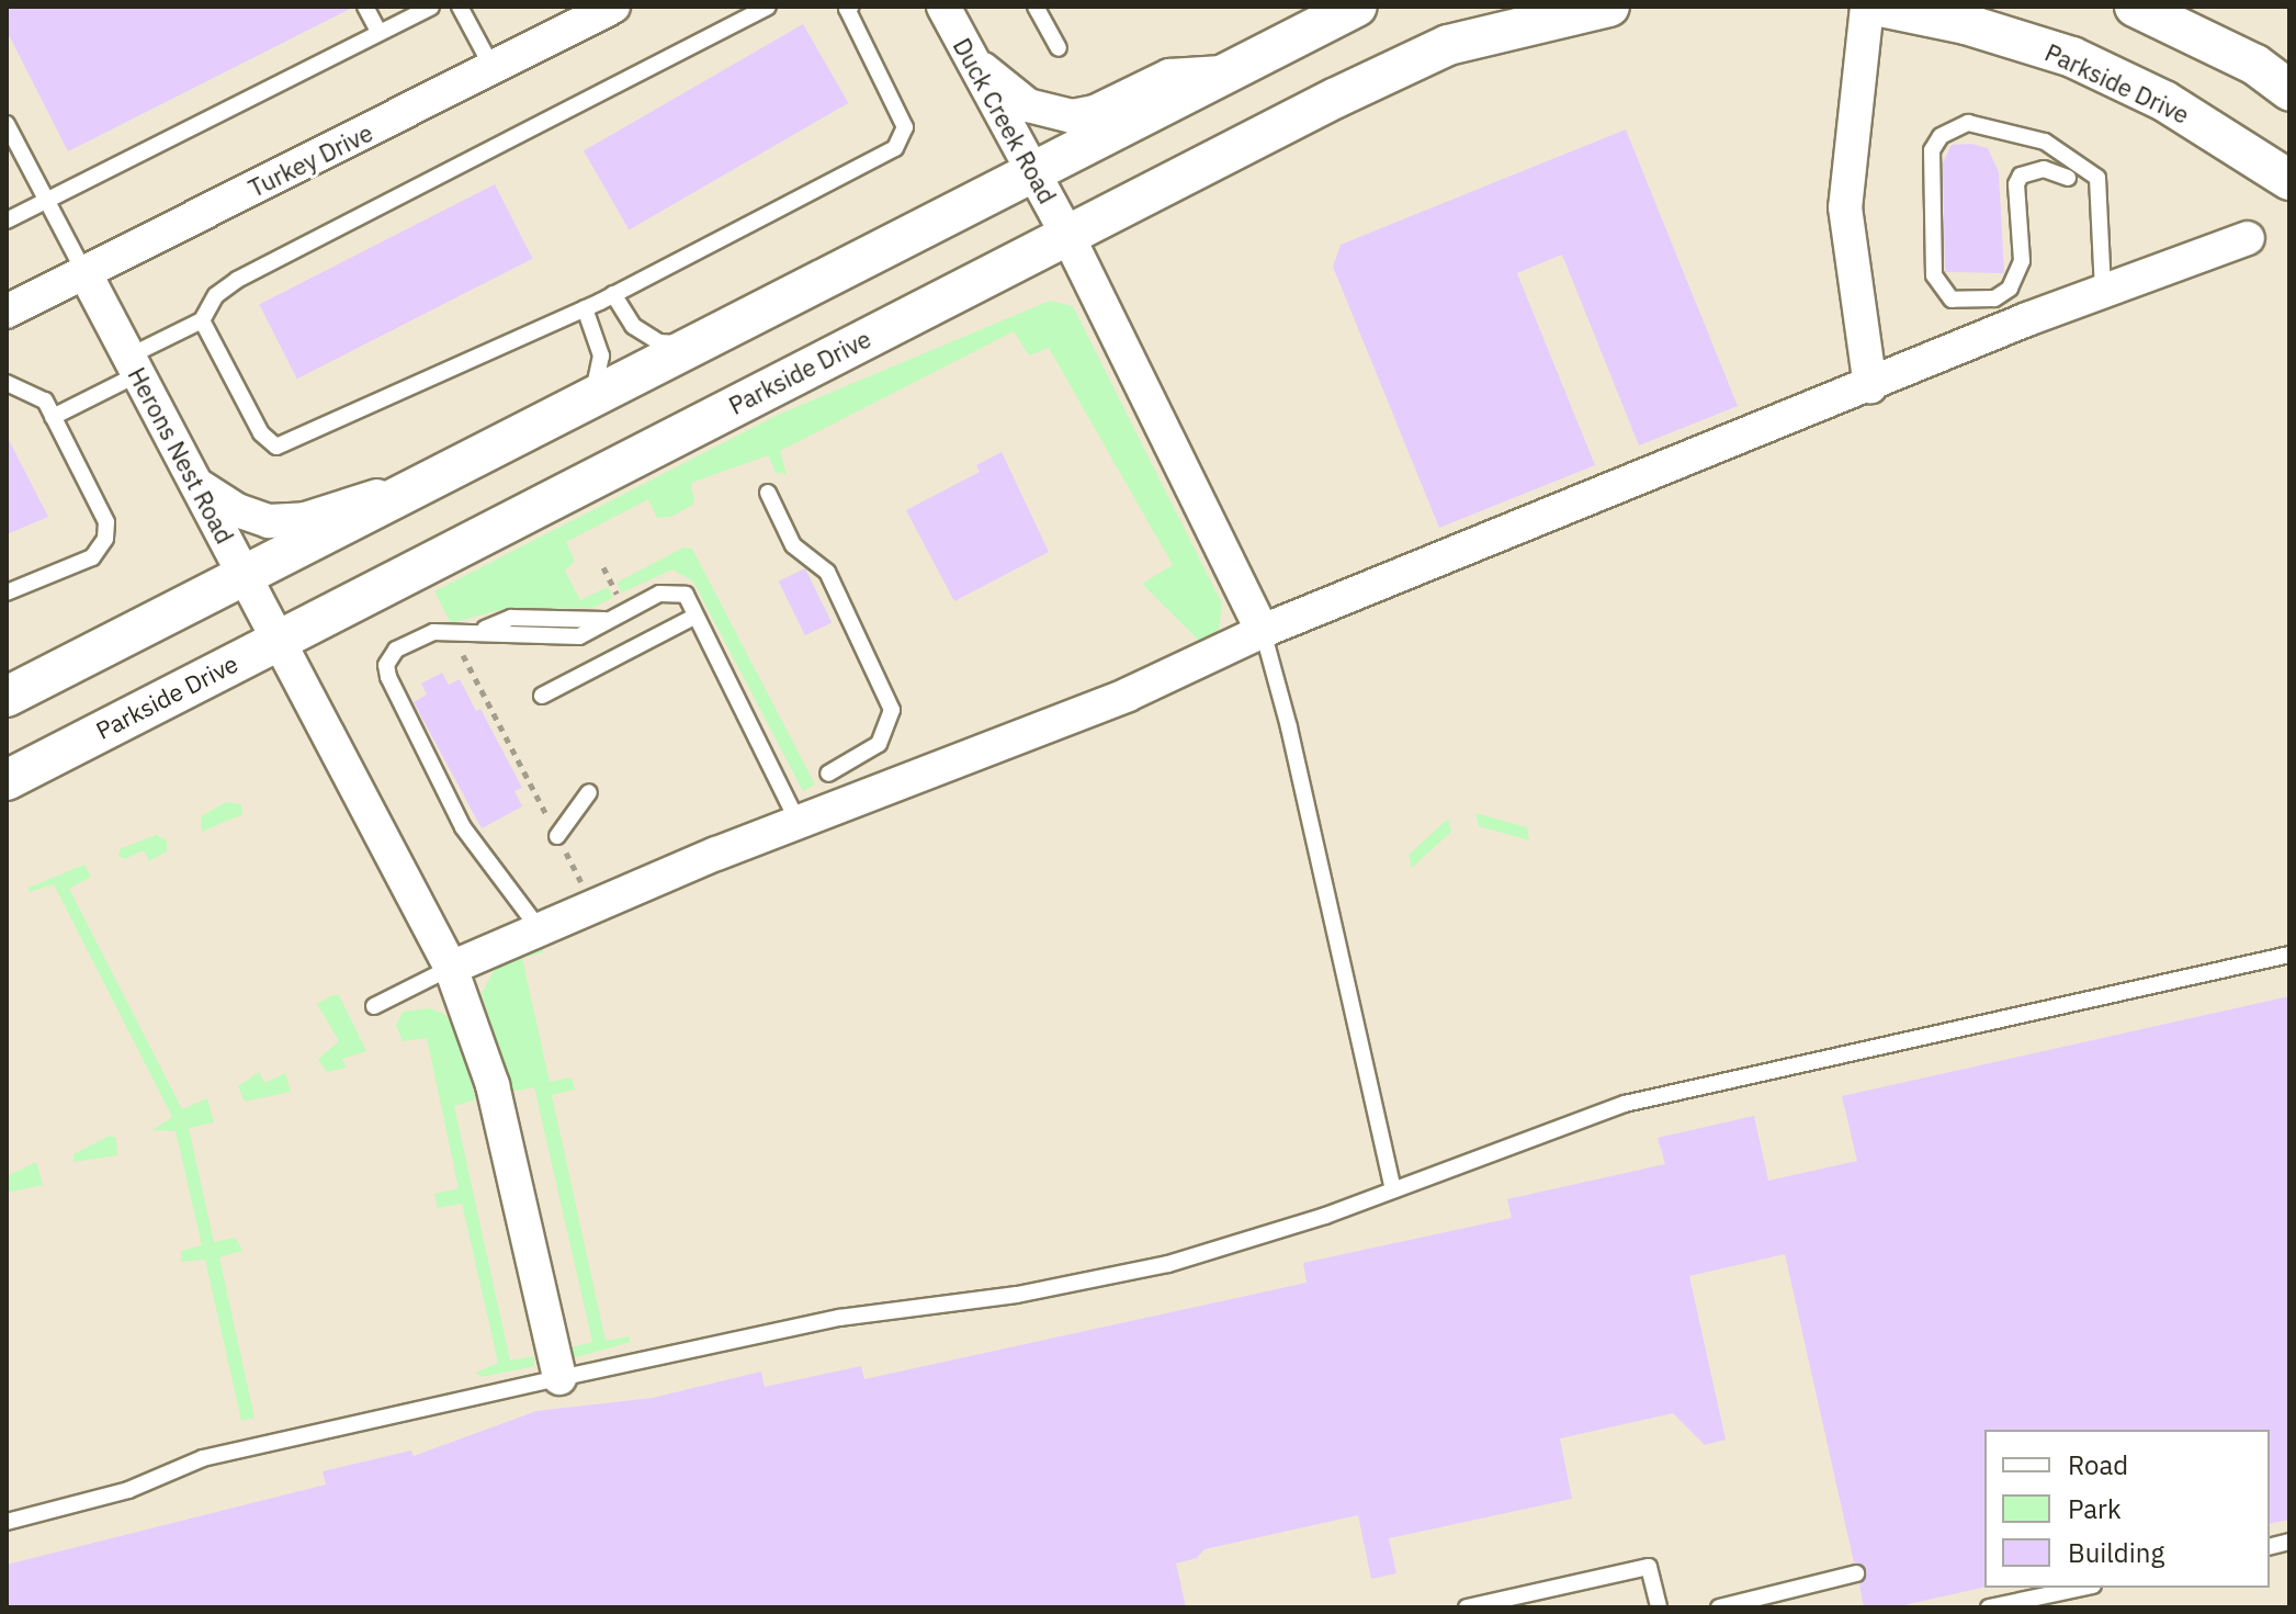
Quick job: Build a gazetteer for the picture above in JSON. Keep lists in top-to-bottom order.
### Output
{
  "streets": {
    "street": [
      "Parkside Drive",
      "Duck Creek Road",
      "Turkey Drive",
      "Herons Nest Road"
    ]
  },
  "crossings": [
    ["Parkside Drive", "Duck Creek Road"],
    ["Parkside Drive", "Herons Nest Road"],
    ["Turkey Drive", "Herons Nest Road"]
  ],
  "legend": ["Road", "Park", "Building"]
}
